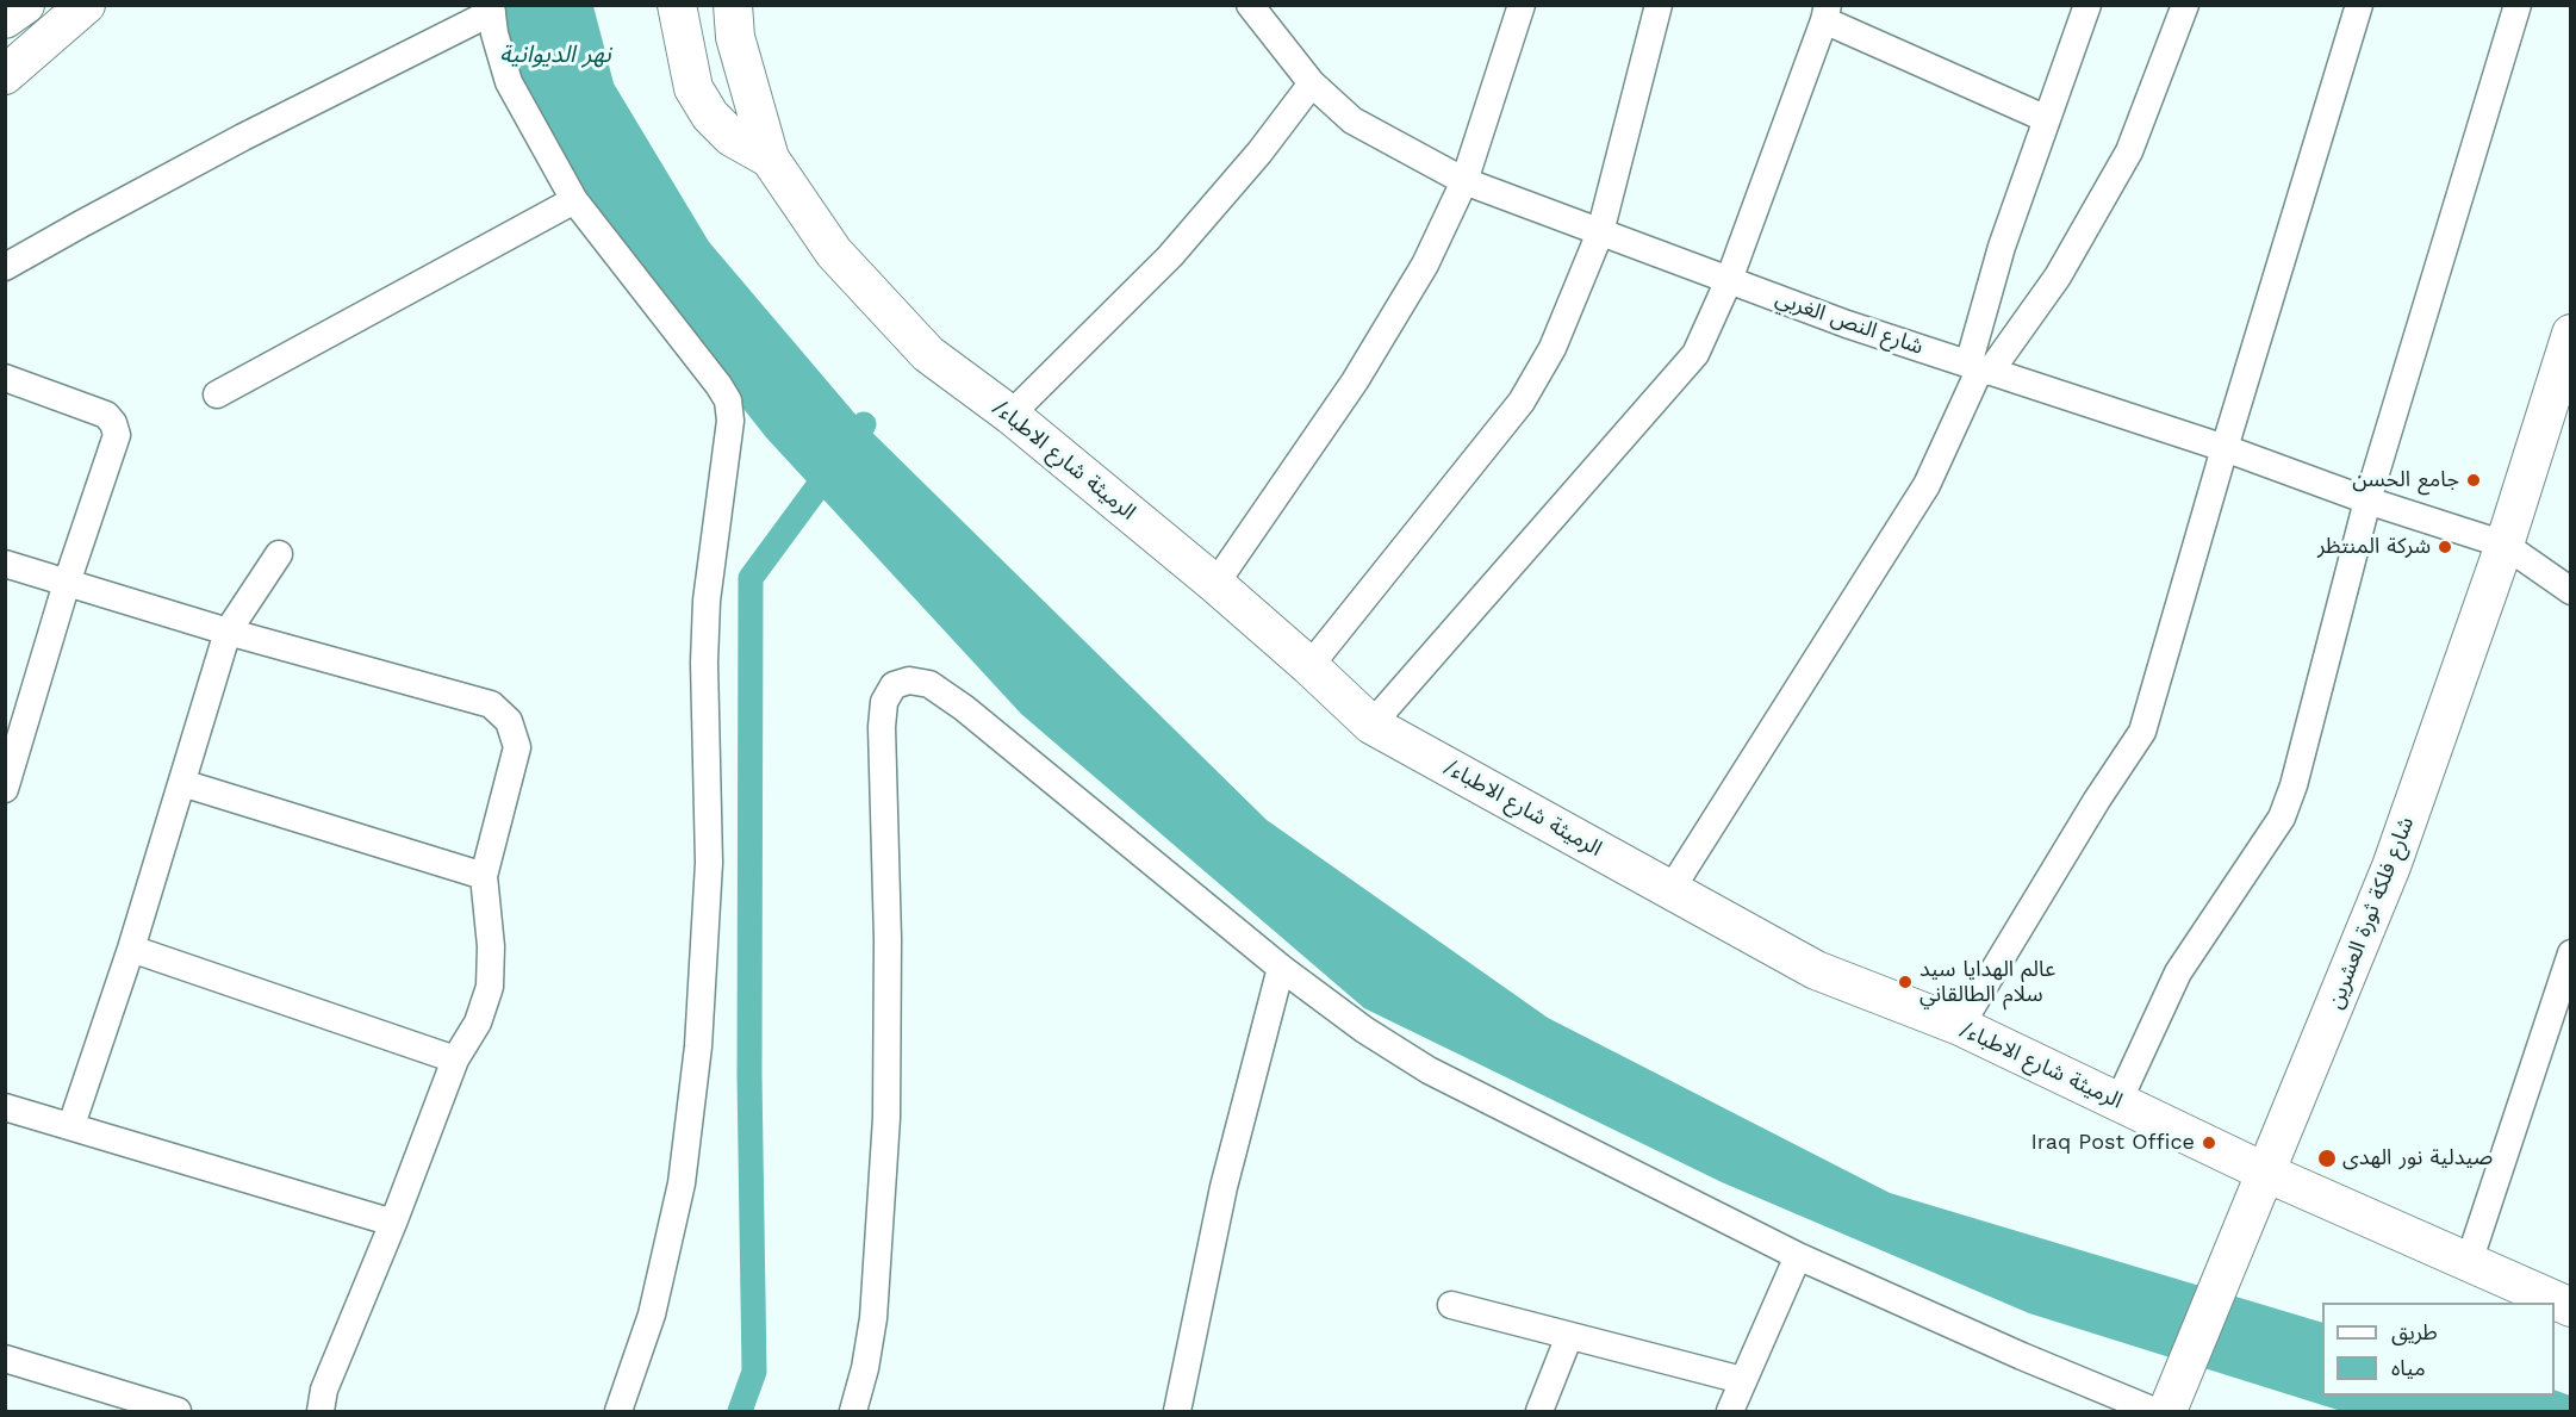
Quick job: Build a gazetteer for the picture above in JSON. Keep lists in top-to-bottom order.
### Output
{
  "streets": {
    "street": ["شارع النص الغربي", "/الرميثة شارع الاطباء", "شارع فلكة ثورة العشرين"]
  },
  "crossings": [
    ["شارع النص الغربي", "شارع فلكة ثورة العشرين"],
    ["/الرميثة شارع الاطباء", "شارع فلكة ثورة العشرين"]
  ],
  "water": ["نهر الديوانية"],
  "places": [
    "جامع الحسن",
    "شركة المنتظر",
    "عالم الهدايا سيد سلام الطالقاني",
    "Iraq Post Office",
    "صيدلية نور الهدى"
  ],
  "legend": ["طريق", "مياه"]
}
